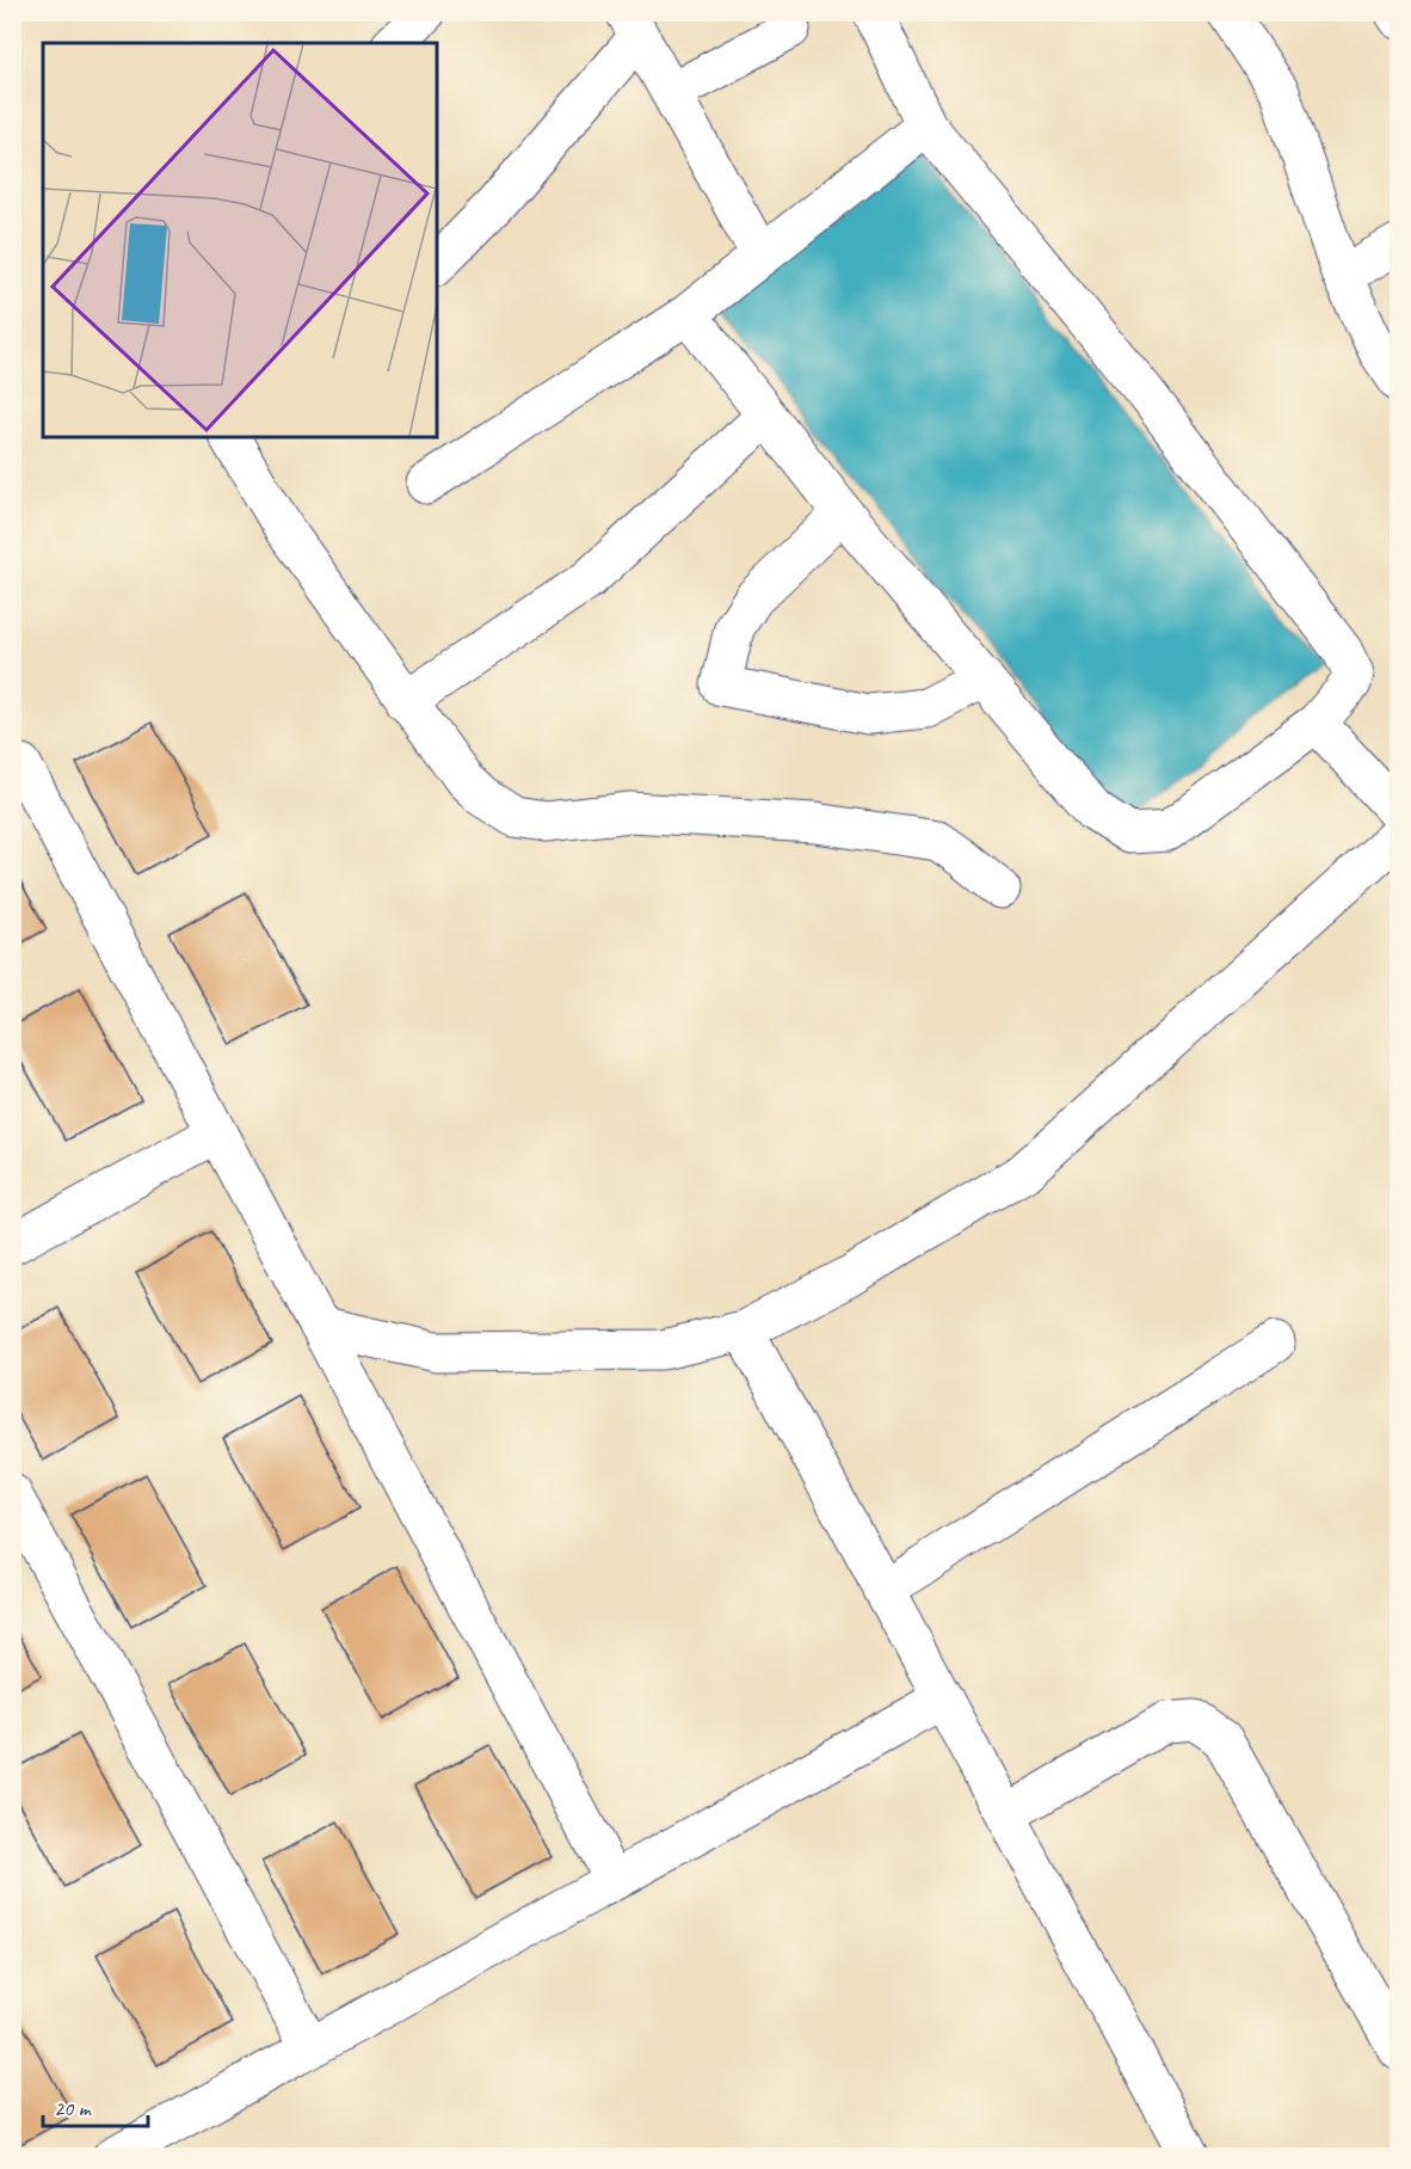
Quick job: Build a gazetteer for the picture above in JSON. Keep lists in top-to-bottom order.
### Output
{
  "scale_bar": "20 m"
}
